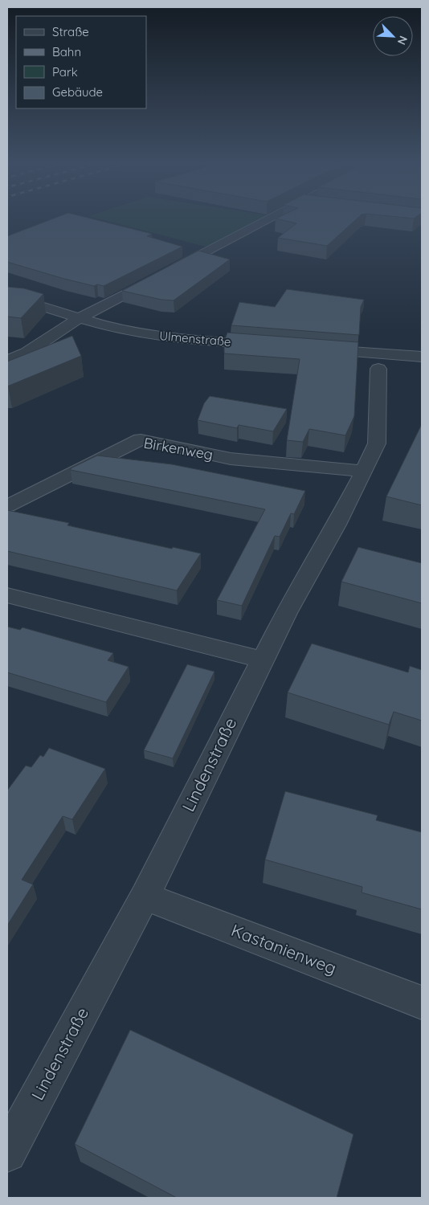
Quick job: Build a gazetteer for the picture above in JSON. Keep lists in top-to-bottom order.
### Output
{
  "streets": {
    "street": [
      "Ulmenstraße",
      "Birkenweg",
      "Lindenstraße",
      "Kastanienweg"
    ]
  },
  "crossings": [
    ["Birkenweg", "Lindenstraße"],
    ["Lindenstraße", "Kastanienweg"]
  ],
  "legend": [
    "Straße",
    "Bahn",
    "Park",
    "Gebäude"
  ],
  "north": "bottom right"
}
